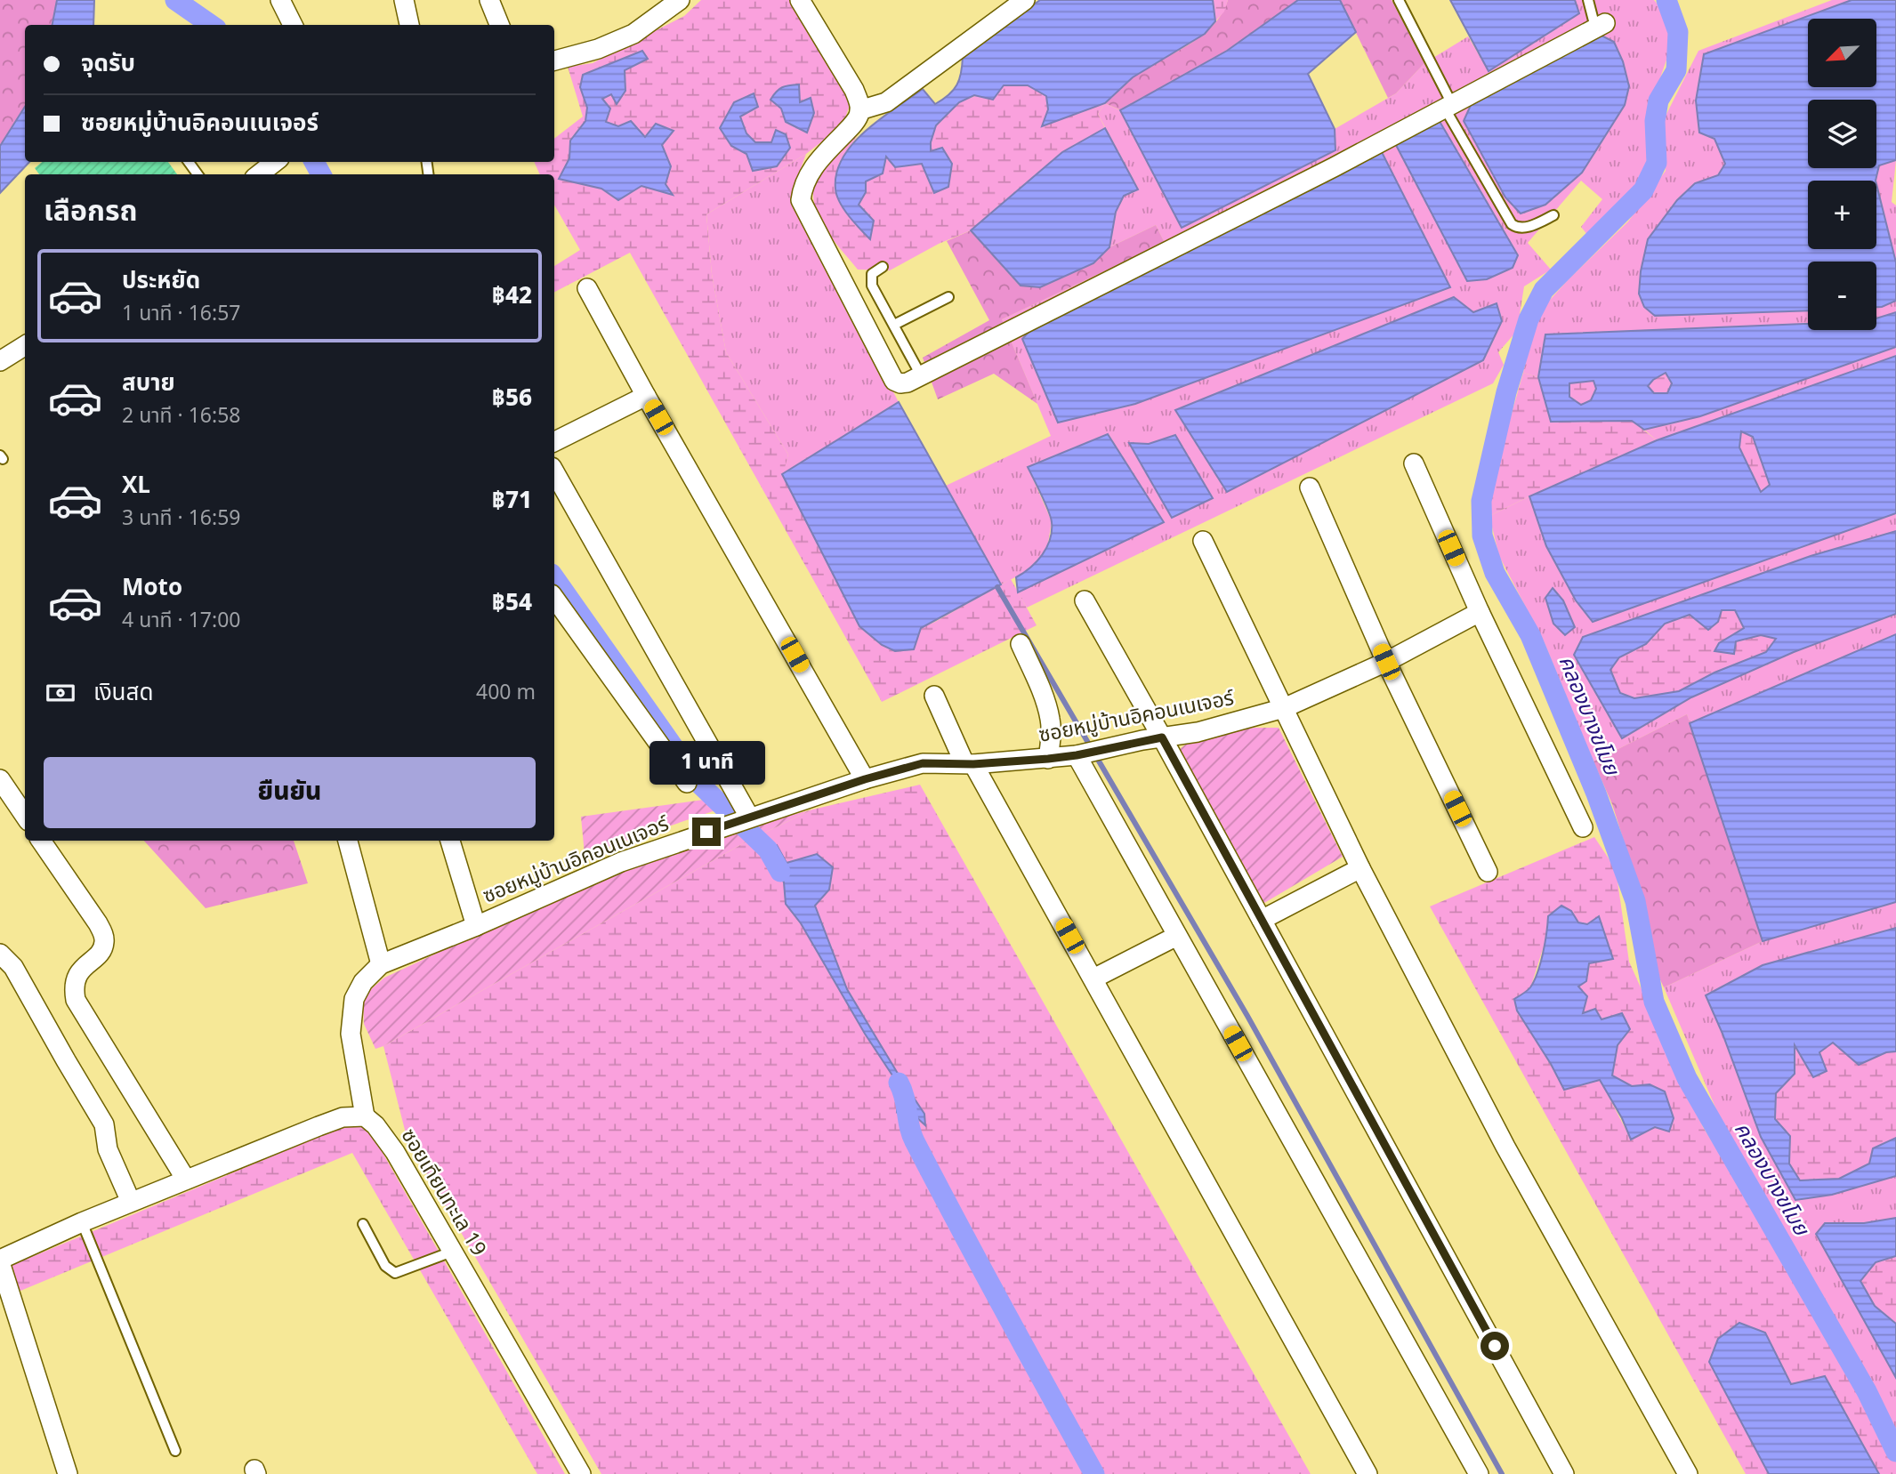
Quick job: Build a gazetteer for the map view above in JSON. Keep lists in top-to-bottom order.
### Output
{
  "streets": {
    "street": ["ซอยหมู่บ้านอิคอนเนเจอร์", "ซอยเทียนทะเล 19"]
  },
  "crossings": [
    ["ซอยหมู่บ้านอิคอนเนเจอร์", "ซอยเทียนทะเล 19"]
  ],
  "water": ["คลองบางขโมย"],
  "north": "bottom left",
  "page": {
    "map_buttons": ["+", "−"],
    "banner": ["จุดรับ", "ซอยหมู่บ้านอิคอนเนเจอร์"],
    "heading": "เลือกรถ",
    "list": [
      {
        "name": "ประหยัด",
        "note": "1 นาที · 16:57",
        "value": "฿42"
      },
      {
        "name": "สบาย",
        "note": "2 นาที · 16:58",
        "value": "฿56"
      },
      {
        "name": "XL",
        "note": "3 นาที · 16:59",
        "value": "฿71"
      },
      {
        "name": "Moto",
        "note": "4 นาที · 17:00",
        "value": "฿54"
      }
    ],
    "pay": ["เงินสด", "400 m"],
    "bubble": "1 นาที",
    "buttons": "ยืนยัน"
  }
}
